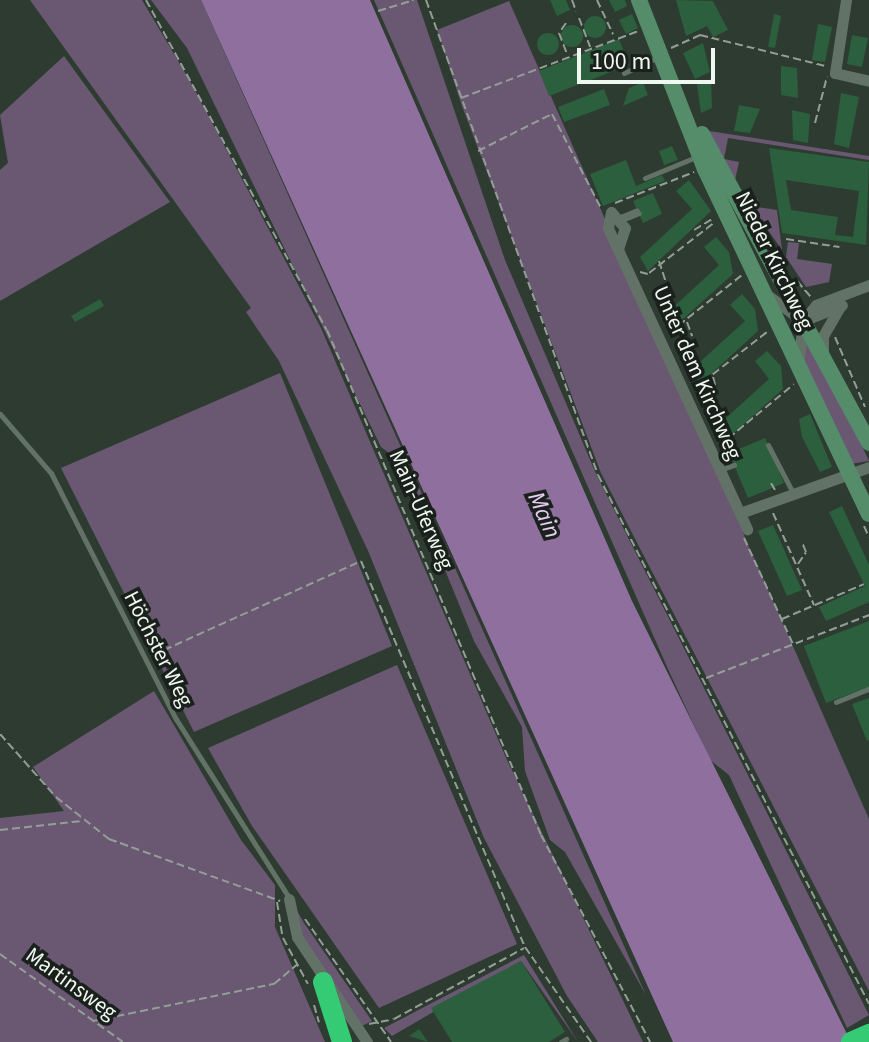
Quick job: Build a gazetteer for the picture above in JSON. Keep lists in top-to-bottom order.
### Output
{
  "streets": {
    "main road": ["Nieder Kirchweg"],
    "street": ["Unter dem Kirchweg"],
    "lane": ["Höchster Weg"],
    "path": ["Main-Uferweg", "Martinsweg"]
  },
  "water": ["Main"],
  "scale_bar": "100 m"
}
